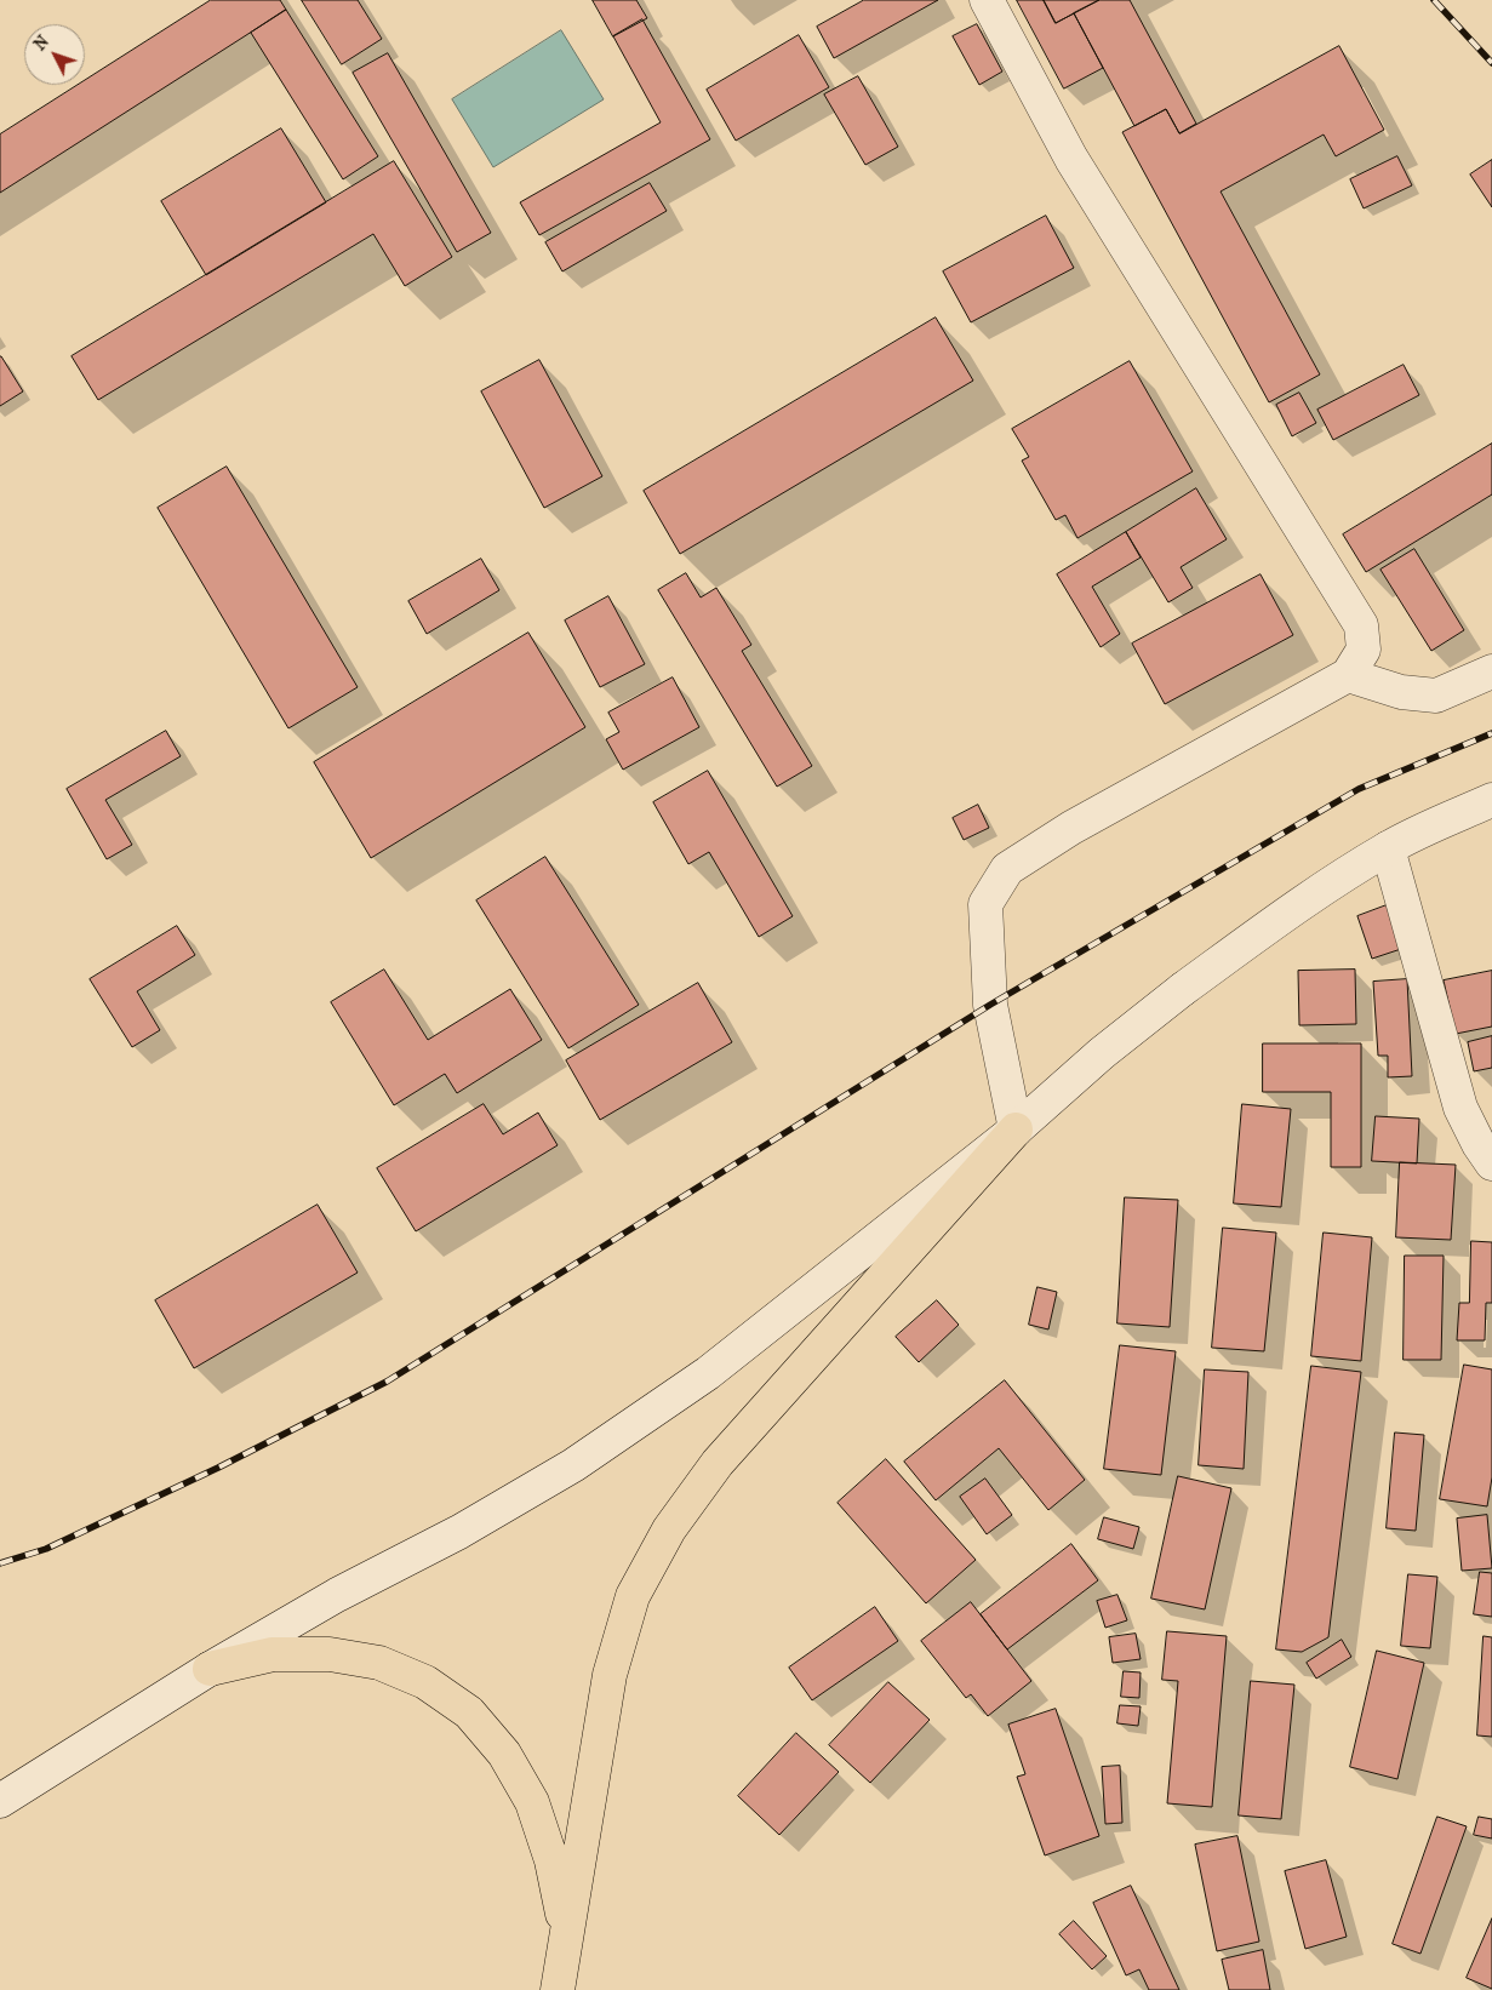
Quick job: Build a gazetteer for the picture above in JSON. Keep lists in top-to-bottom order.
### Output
{
  "north": "top left"
}
